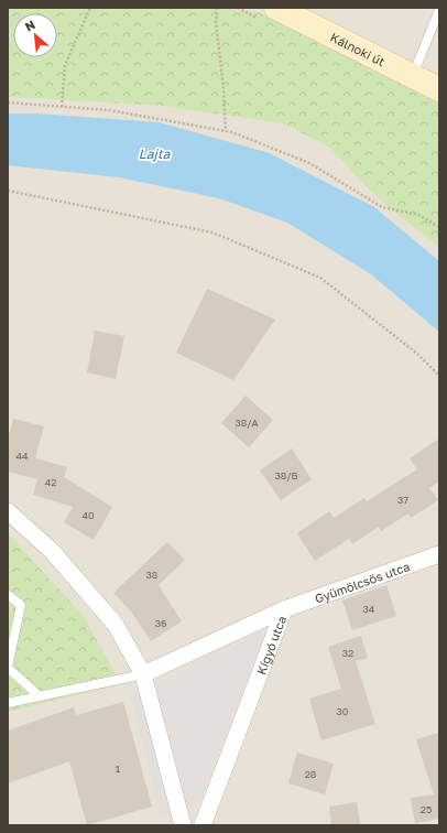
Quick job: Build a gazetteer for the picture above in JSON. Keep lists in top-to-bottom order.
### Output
{
  "streets": {
    "street": ["Kálnoki út", "Gyümölcsös utca", "Kígyó utca"]
  },
  "crossings": [
    ["Gyümölcsös utca", "Kígyó utca"]
  ],
  "water": ["Lajta"],
  "house_numbers": [
    "38/A",
    "44",
    "38/B",
    "42",
    "37",
    "40",
    "38",
    "34",
    "36",
    "32",
    "30",
    "1",
    "28",
    "25"
  ],
  "north": "top left"
}
